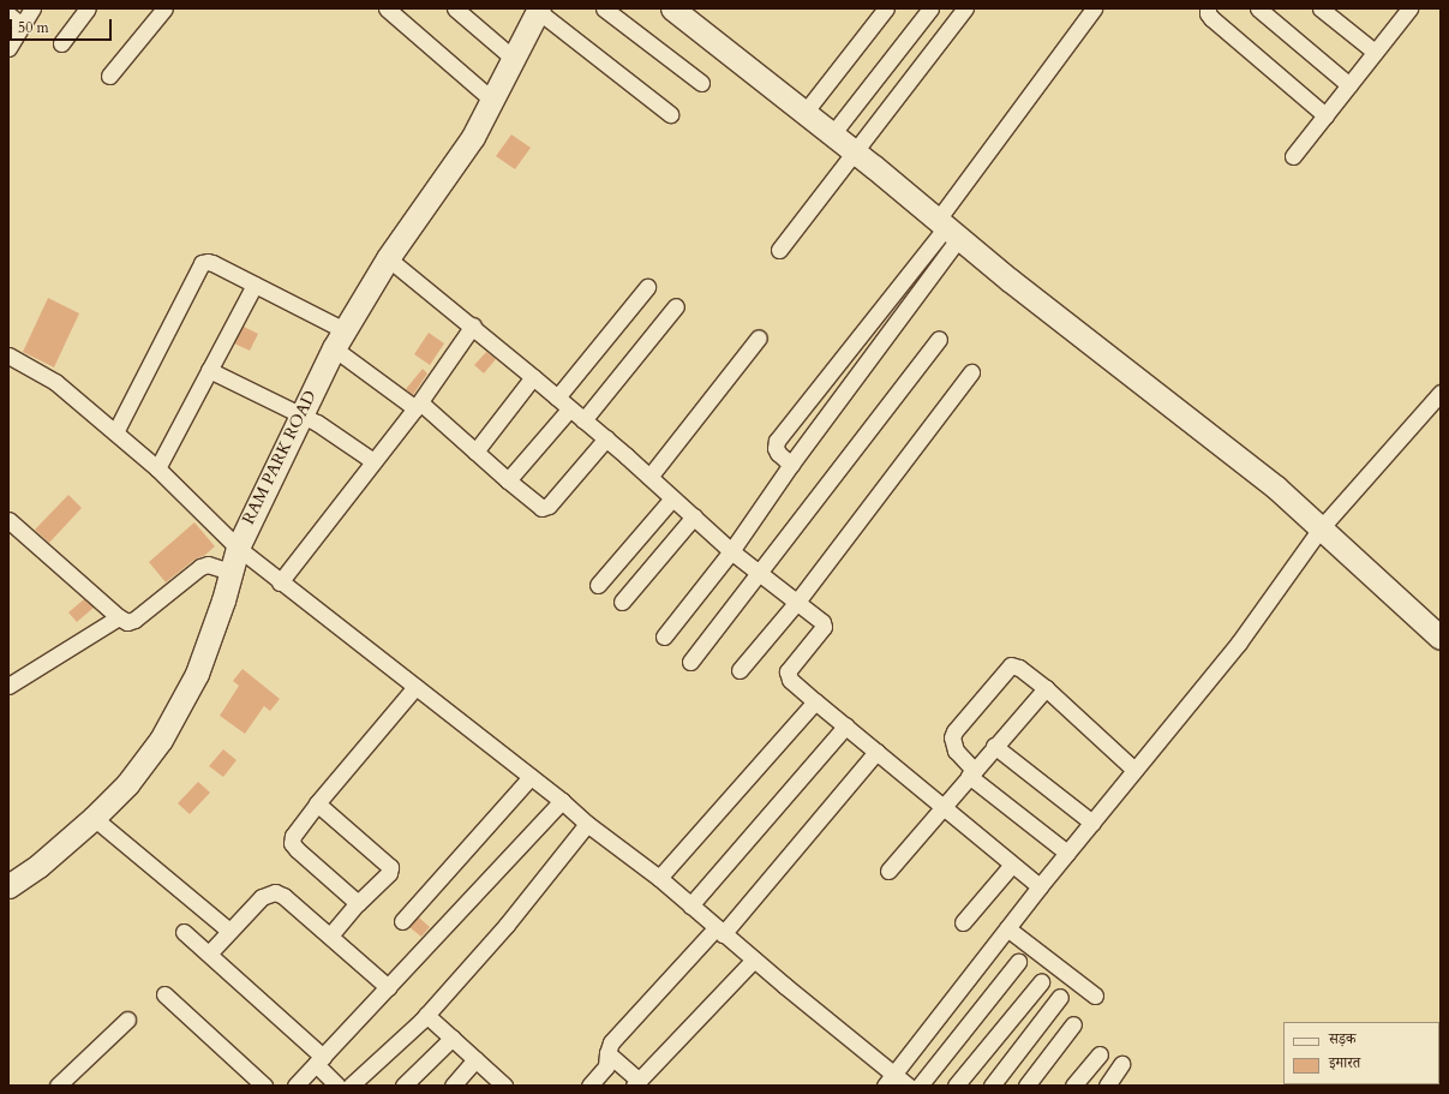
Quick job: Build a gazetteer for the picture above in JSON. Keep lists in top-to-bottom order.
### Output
{
  "streets": {
    "street": ["RAM PARK ROAD"]
  },
  "legend": ["सड़क", "इमारत"],
  "scale_bar": "50 m"
}
